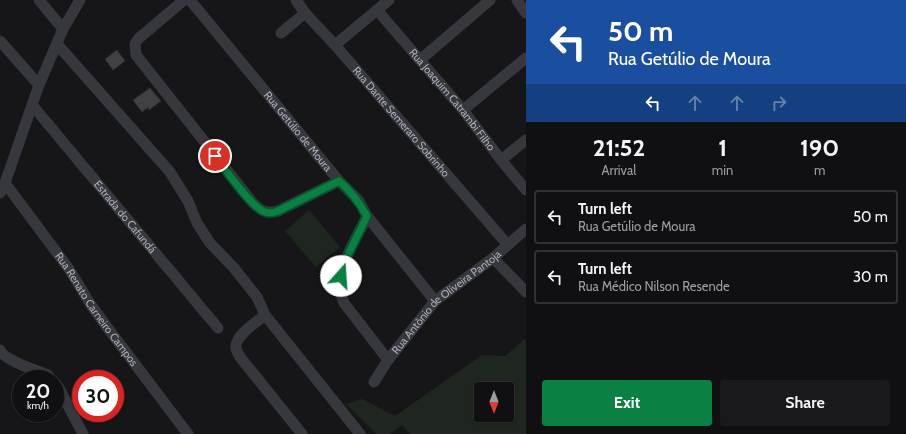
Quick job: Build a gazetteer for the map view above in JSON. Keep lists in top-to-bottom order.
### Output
{
  "streets": {
    "street": [
      "Rua Joaquim Catrambi Filho",
      "Rua Dante Semeraro Sobrinho",
      "Rua Getúlio de Moura",
      "Estrada do Cafundá",
      "Rua Antônio de Oliveira Pantoja",
      "Rua Renato Carneiro Campos"
    ]
  },
  "crossings": [
    ["Rua Dante Semeraro Sobrinho", "Rua Antônio de Oliveira Pantoja"],
    ["Rua Getúlio de Moura", "Rua Antônio de Oliveira Pantoja"]
  ],
  "north": "bottom",
  "page": {
    "turn": ["50 m", "Rua Getúlio de Moura"],
    "eta": [
      "21:52",
      "Arrival",
      "1",
      "min",
      "190",
      "m"
    ],
    "list": [
      {
        "name": "Turn left",
        "note": "Rua Getúlio de Moura",
        "value": "50 m"
      },
      {
        "name": "Turn left",
        "note": "Rua Médico Nilson Resende",
        "value": "30 m"
      }
    ],
    "speed": "20 km/h",
    "limit": "30",
    "buttons": ["Exit", "Share"]
  }
}
